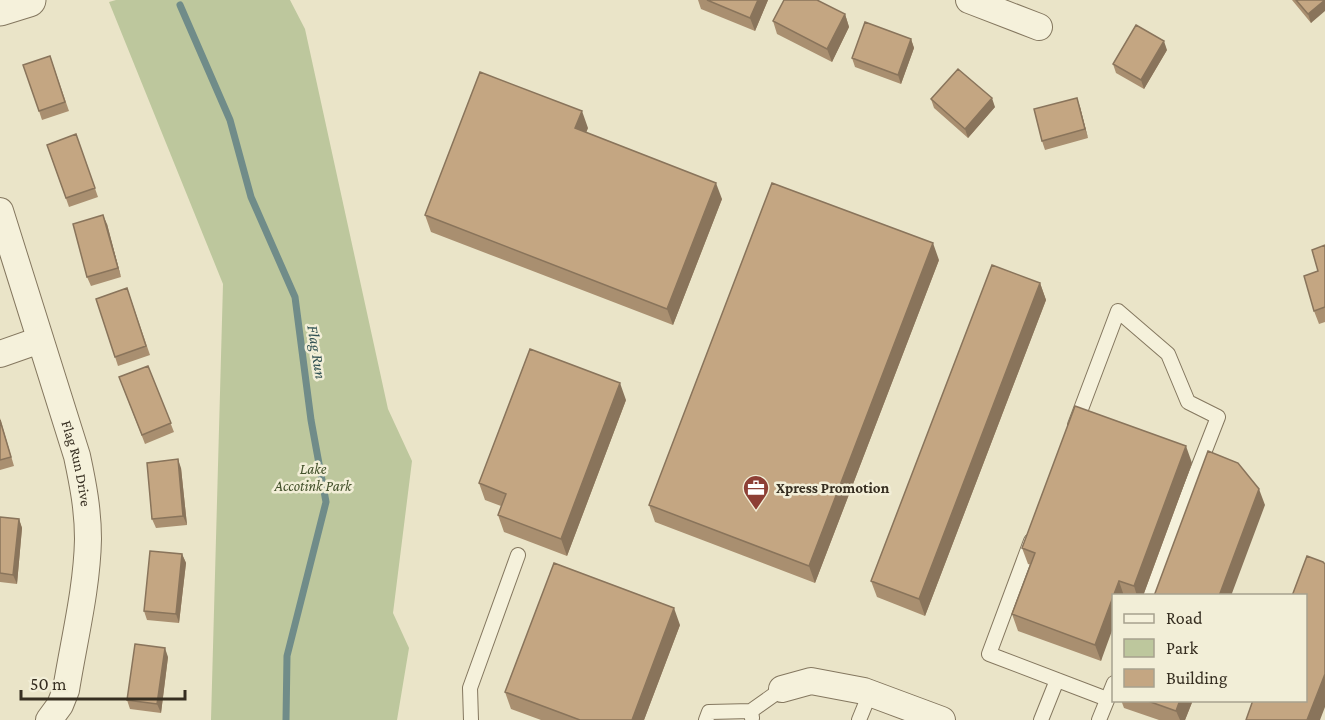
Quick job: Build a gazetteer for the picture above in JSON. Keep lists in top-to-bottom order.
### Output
{
  "streets": {
    "street": ["Flag Run Drive"]
  },
  "water": ["Flag Run"],
  "parks": ["Lake Accotink Park"],
  "places": {
    "office": ["Xpress Promotion"]
  },
  "legend": ["Road", "Park", "Building"],
  "scale_bar": "50 m"
}
